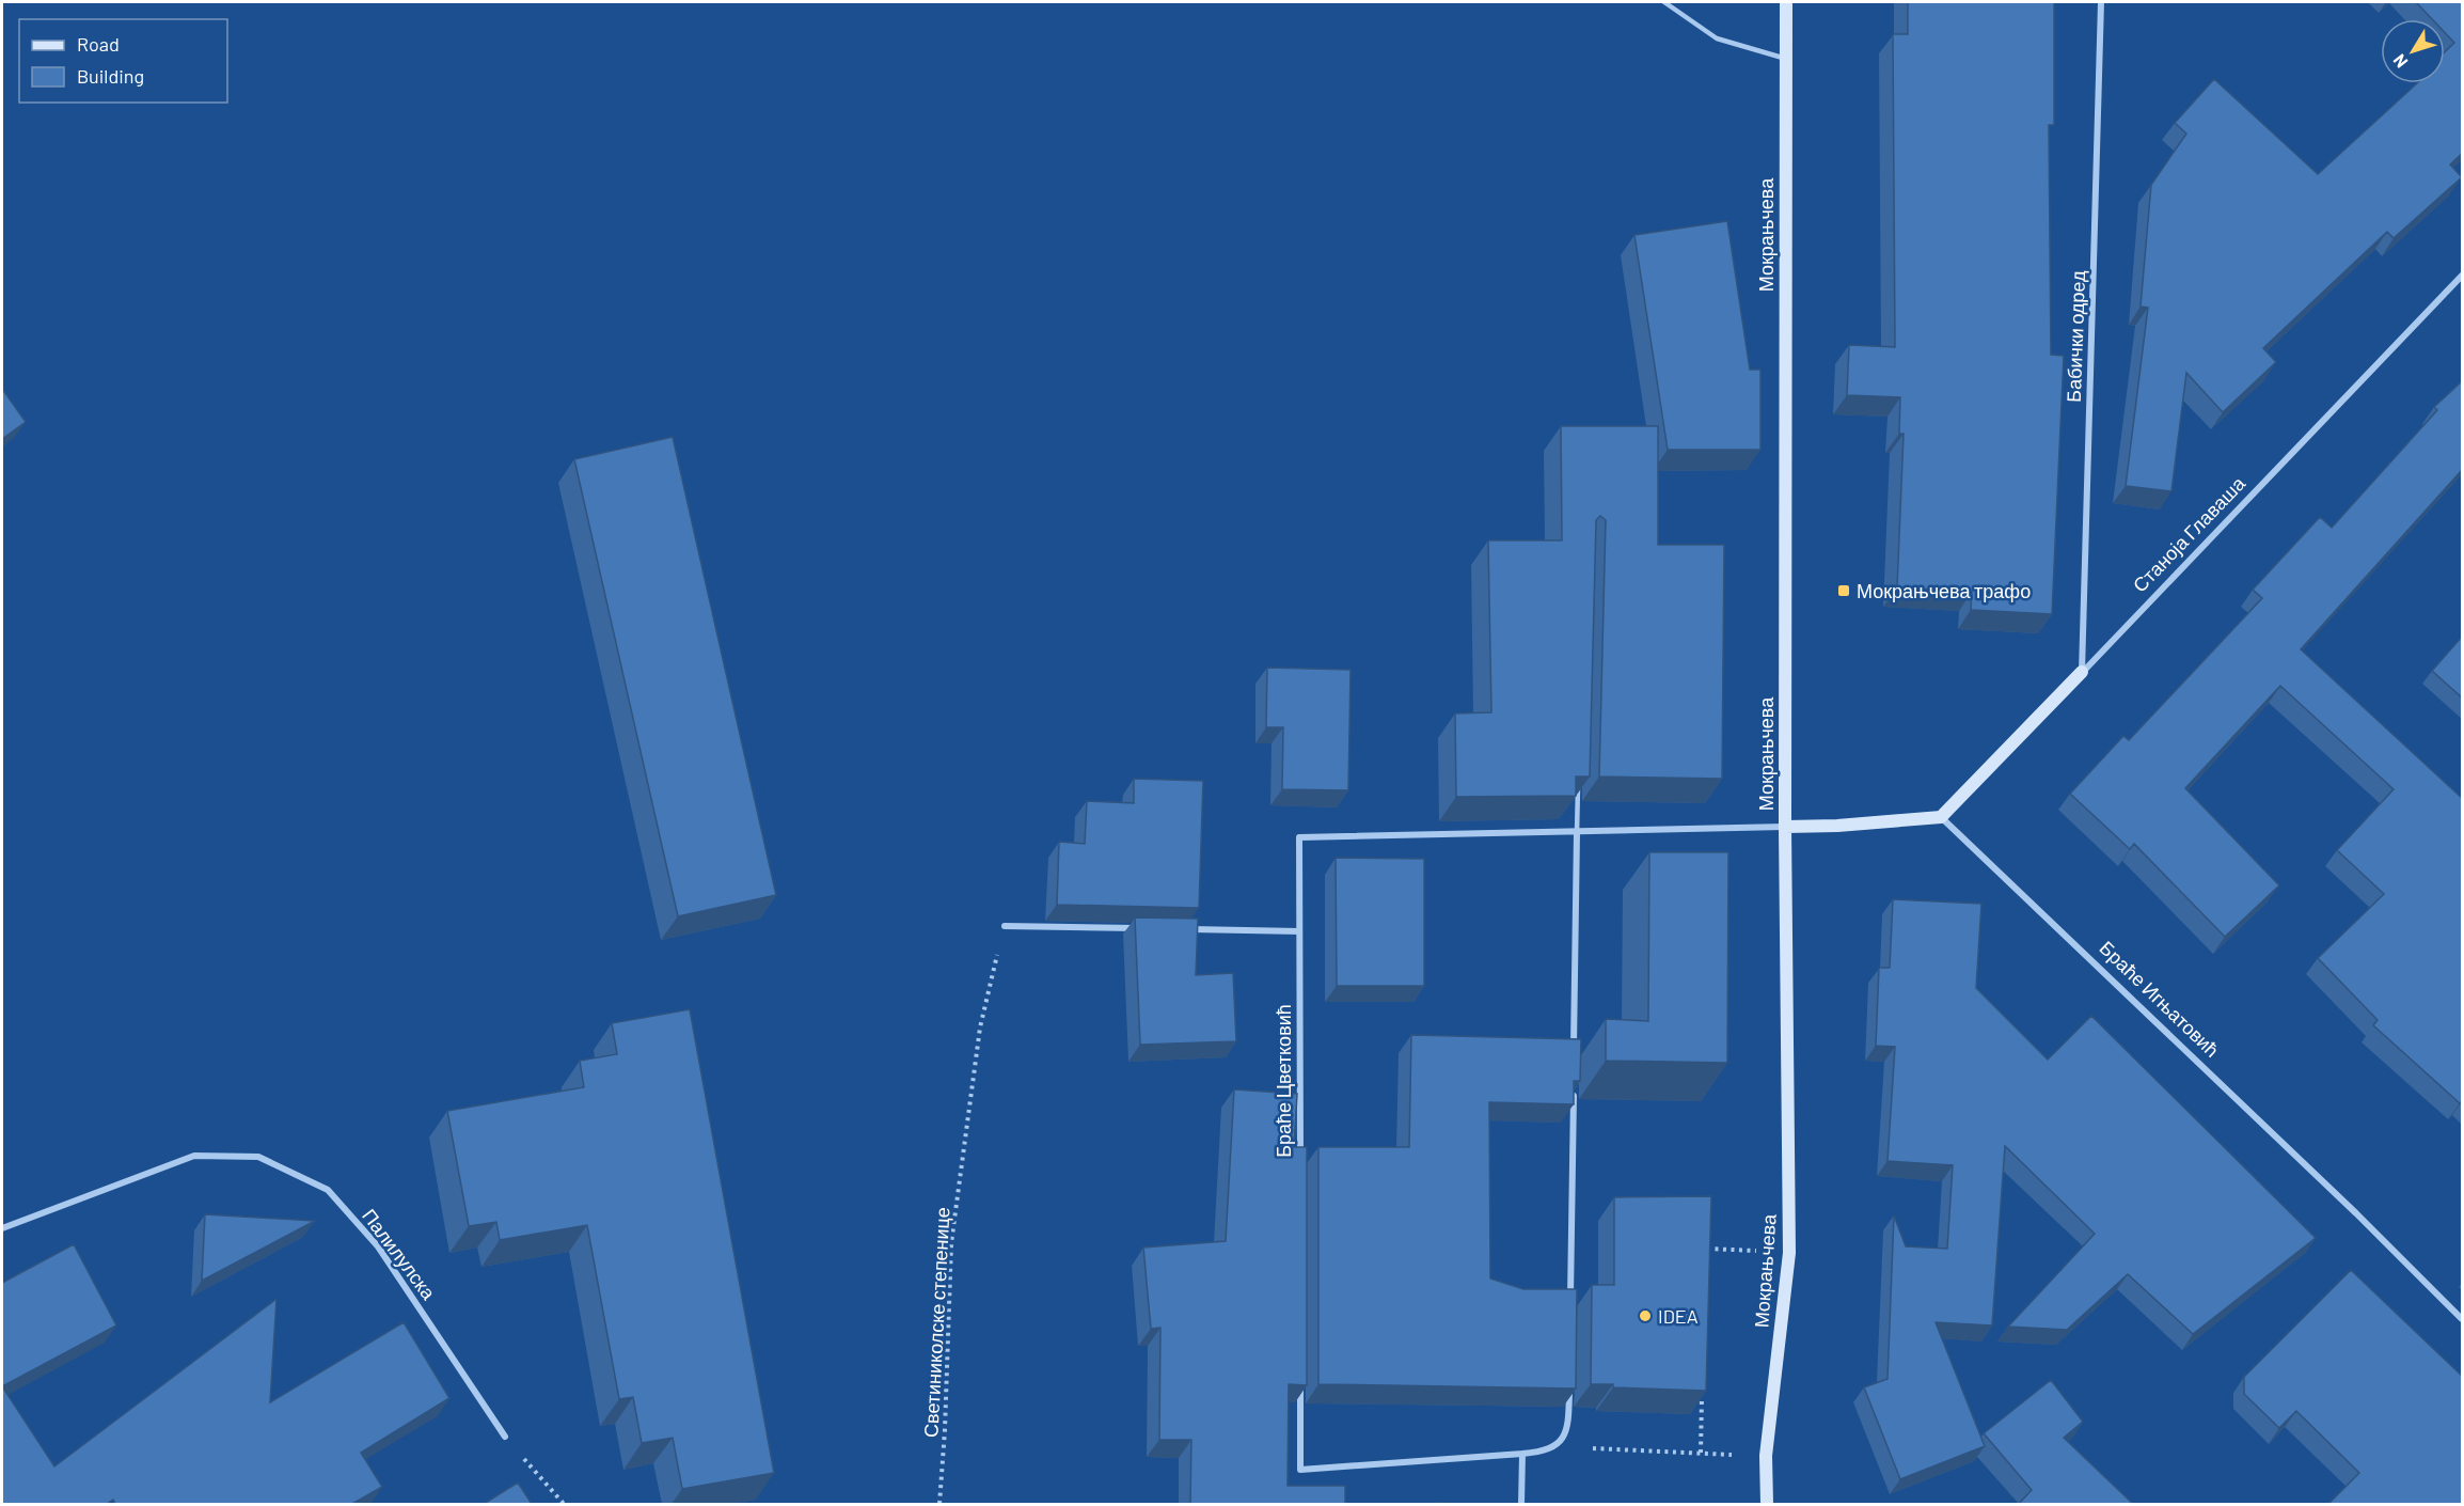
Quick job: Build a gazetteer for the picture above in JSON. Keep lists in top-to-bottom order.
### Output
{
  "streets": {
    "street": [
      "Мокрањчева",
      "Бабички одред",
      "Станоја Главаша",
      "Браће Игњатовић",
      "Браће Цветковић",
      "Палилулска"
    ],
    "path": ["Светиниколске степенице"]
  },
  "crossings": [
    ["Бабички одред", "Станоја Главаша"],
    ["Станоја Главаша", "Браће Игњатовић"]
  ],
  "places": {
    "transit": ["Мокрањчева трафо"],
    "other": ["IDEA"]
  },
  "legend": ["Road", "Building"],
  "north": "bottom left"
}
